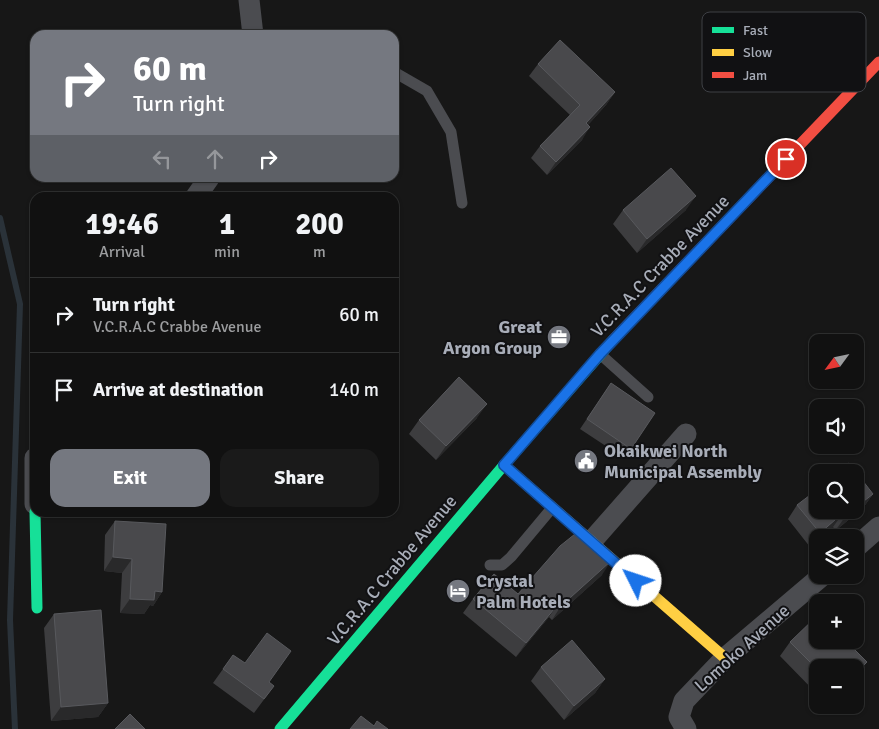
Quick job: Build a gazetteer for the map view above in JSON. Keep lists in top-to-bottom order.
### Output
{
  "streets": {
    "street": ["V.C.R.A.C Crabbe Avenue", "Lomoko Avenue"]
  },
  "places": {
    "office": ["Great Argon Group"],
    "public building": ["Okaikwei North Municipal Assembly"],
    "hotel": ["Crystal Palm Hotels"]
  },
  "legend": ["Fast", "Slow", "Jam"],
  "north": "bottom left",
  "page": {
    "turn": ["60 m", "Turn right"],
    "eta": [
      "19:46",
      "Arrival",
      "1",
      "min",
      "200",
      "m"
    ],
    "list": [
      {
        "name": "Turn right",
        "note": "V.C.R.A.C Crabbe Avenue",
        "value": "60 m"
      },
      {
        "name": "Arrive at destination",
        "value": "140 m"
      }
    ],
    "map_buttons": ["+", "−"],
    "buttons": ["Exit", "Share"]
  }
}
